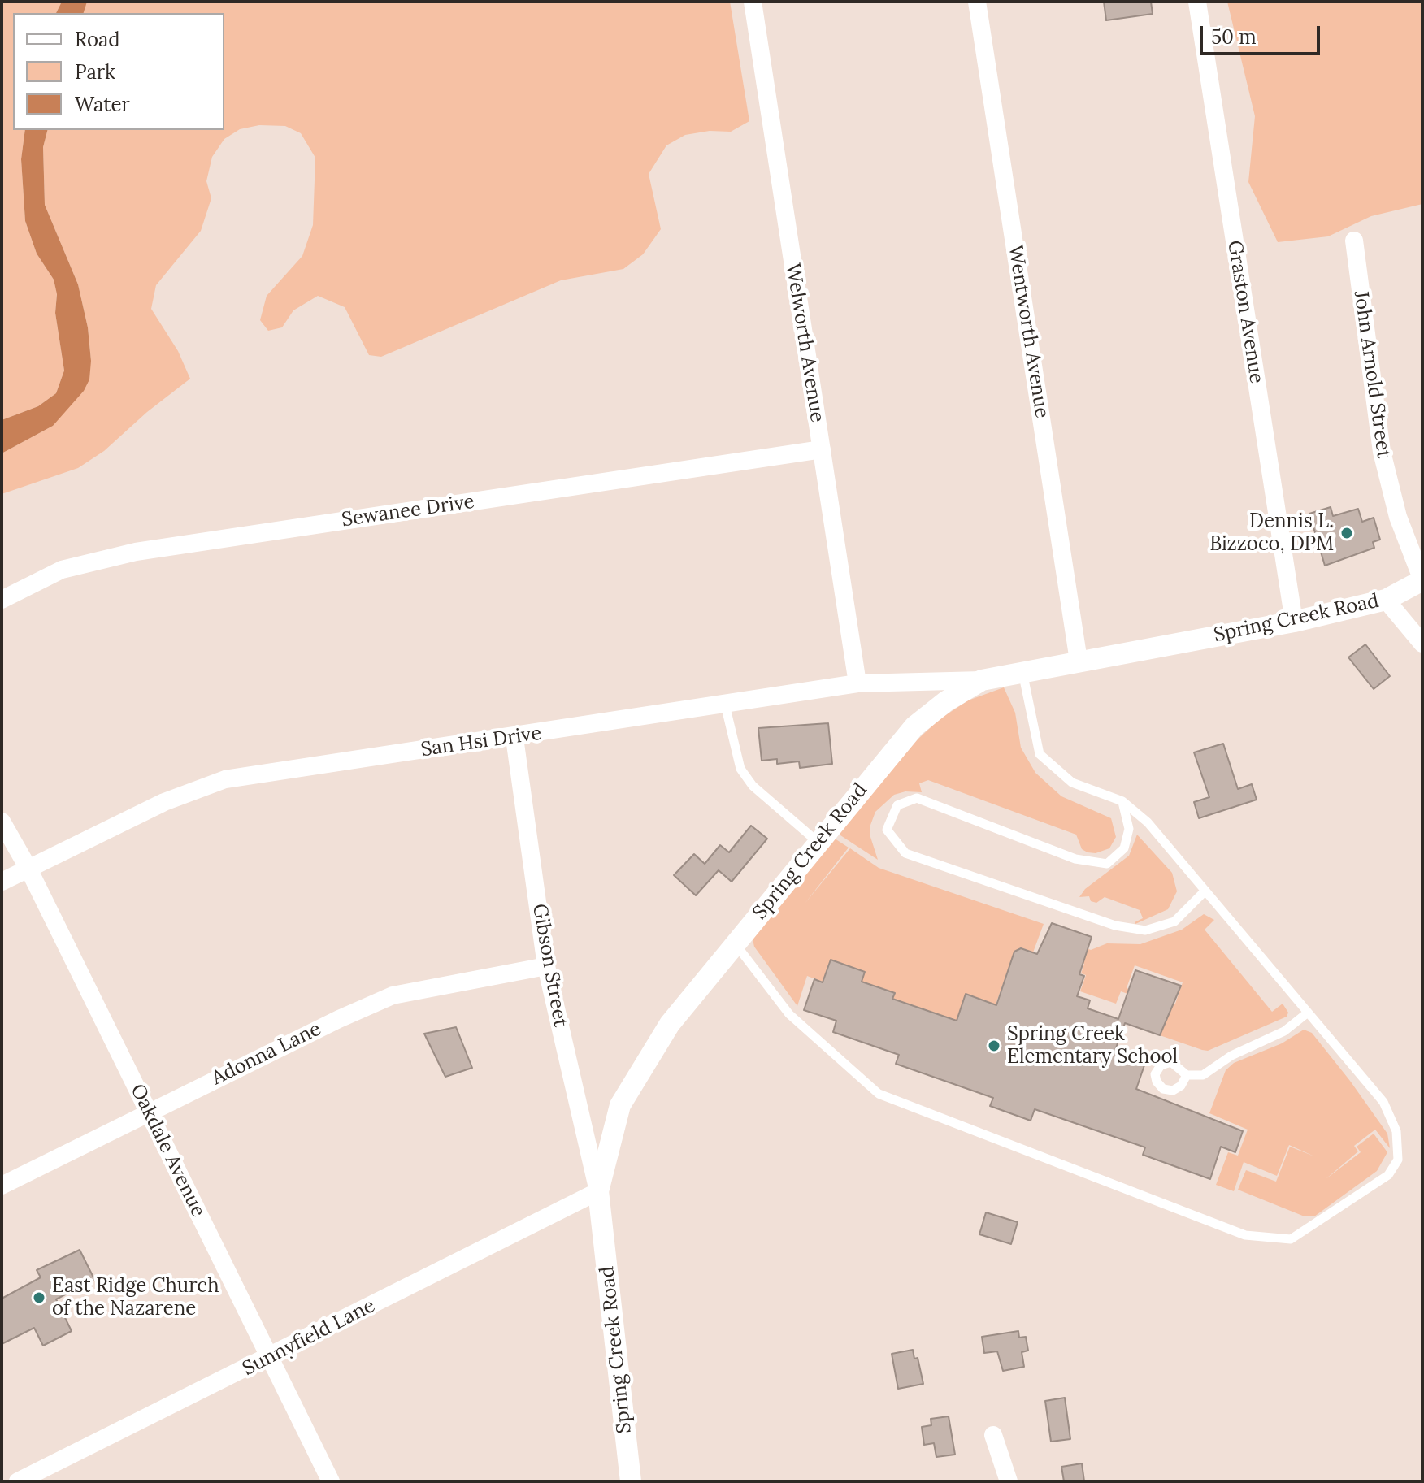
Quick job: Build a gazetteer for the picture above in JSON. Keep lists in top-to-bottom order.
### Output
{
  "streets": {
    "street": [
      "Graston Avenue",
      "Wentworth Avenue",
      "Welworth Avenue",
      "John Arnold Street",
      "Sewanee Drive",
      "Spring Creek Road",
      "San Hsi Drive",
      "Gibson Street",
      "Adonna Lane",
      "Oakdale Avenue",
      "Sunnyfield Lane"
    ]
  },
  "crossings": [
    ["Graston Avenue", "Spring Creek Road"],
    ["Wentworth Avenue", "Spring Creek Road"],
    ["Welworth Avenue", "Sewanee Drive"],
    ["Welworth Avenue", "San Hsi Drive"],
    ["John Arnold Street", "Spring Creek Road"],
    ["Spring Creek Road", "San Hsi Drive"],
    ["Spring Creek Road", "Gibson Street"],
    ["Spring Creek Road", "Sunnyfield Lane"],
    ["San Hsi Drive", "Gibson Street"],
    ["San Hsi Drive", "Oakdale Avenue"],
    ["Gibson Street", "Adonna Lane"],
    ["Gibson Street", "Sunnyfield Lane"],
    ["Adonna Lane", "Oakdale Avenue"],
    ["Oakdale Avenue", "Sunnyfield Lane"]
  ],
  "places": ["Dennis L. Bizzoco, DPM", "Spring Creek Elementary School", "East Ridge Church of the Nazarene"],
  "legend": ["Road", "Park", "Water"],
  "scale_bar": "50 m"
}
